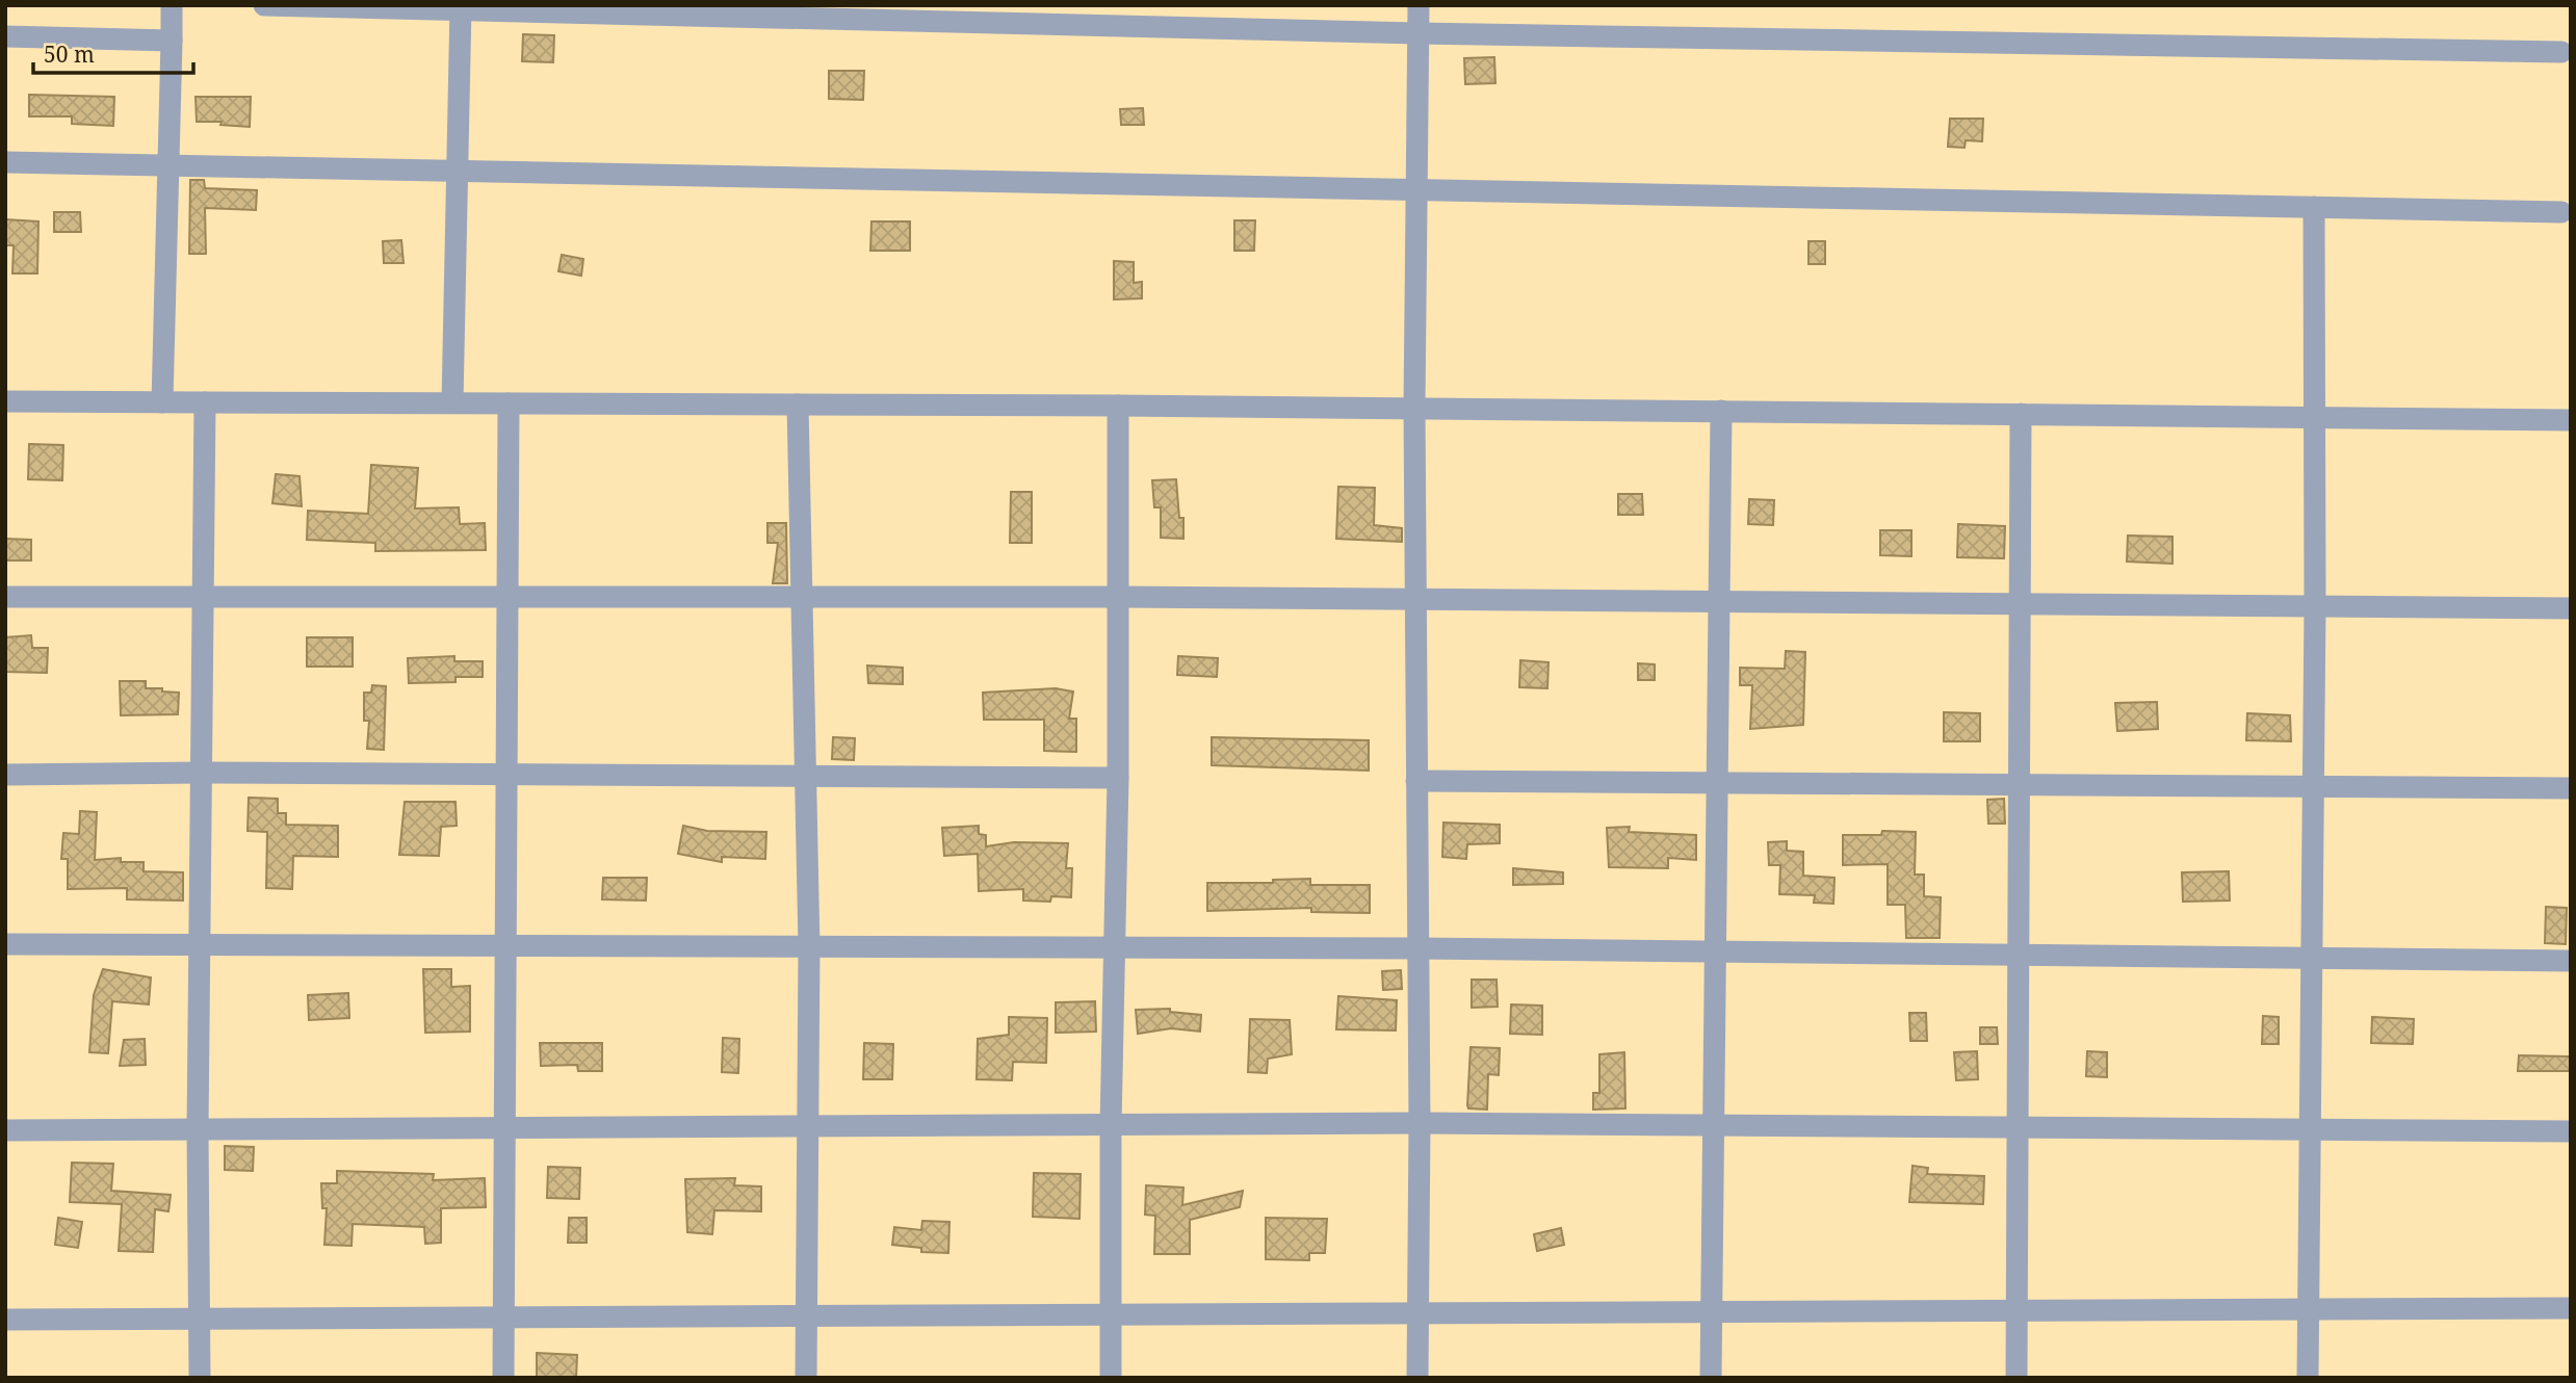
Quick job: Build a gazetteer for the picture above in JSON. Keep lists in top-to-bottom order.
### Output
{
  "scale_bar": "50 m"
}
